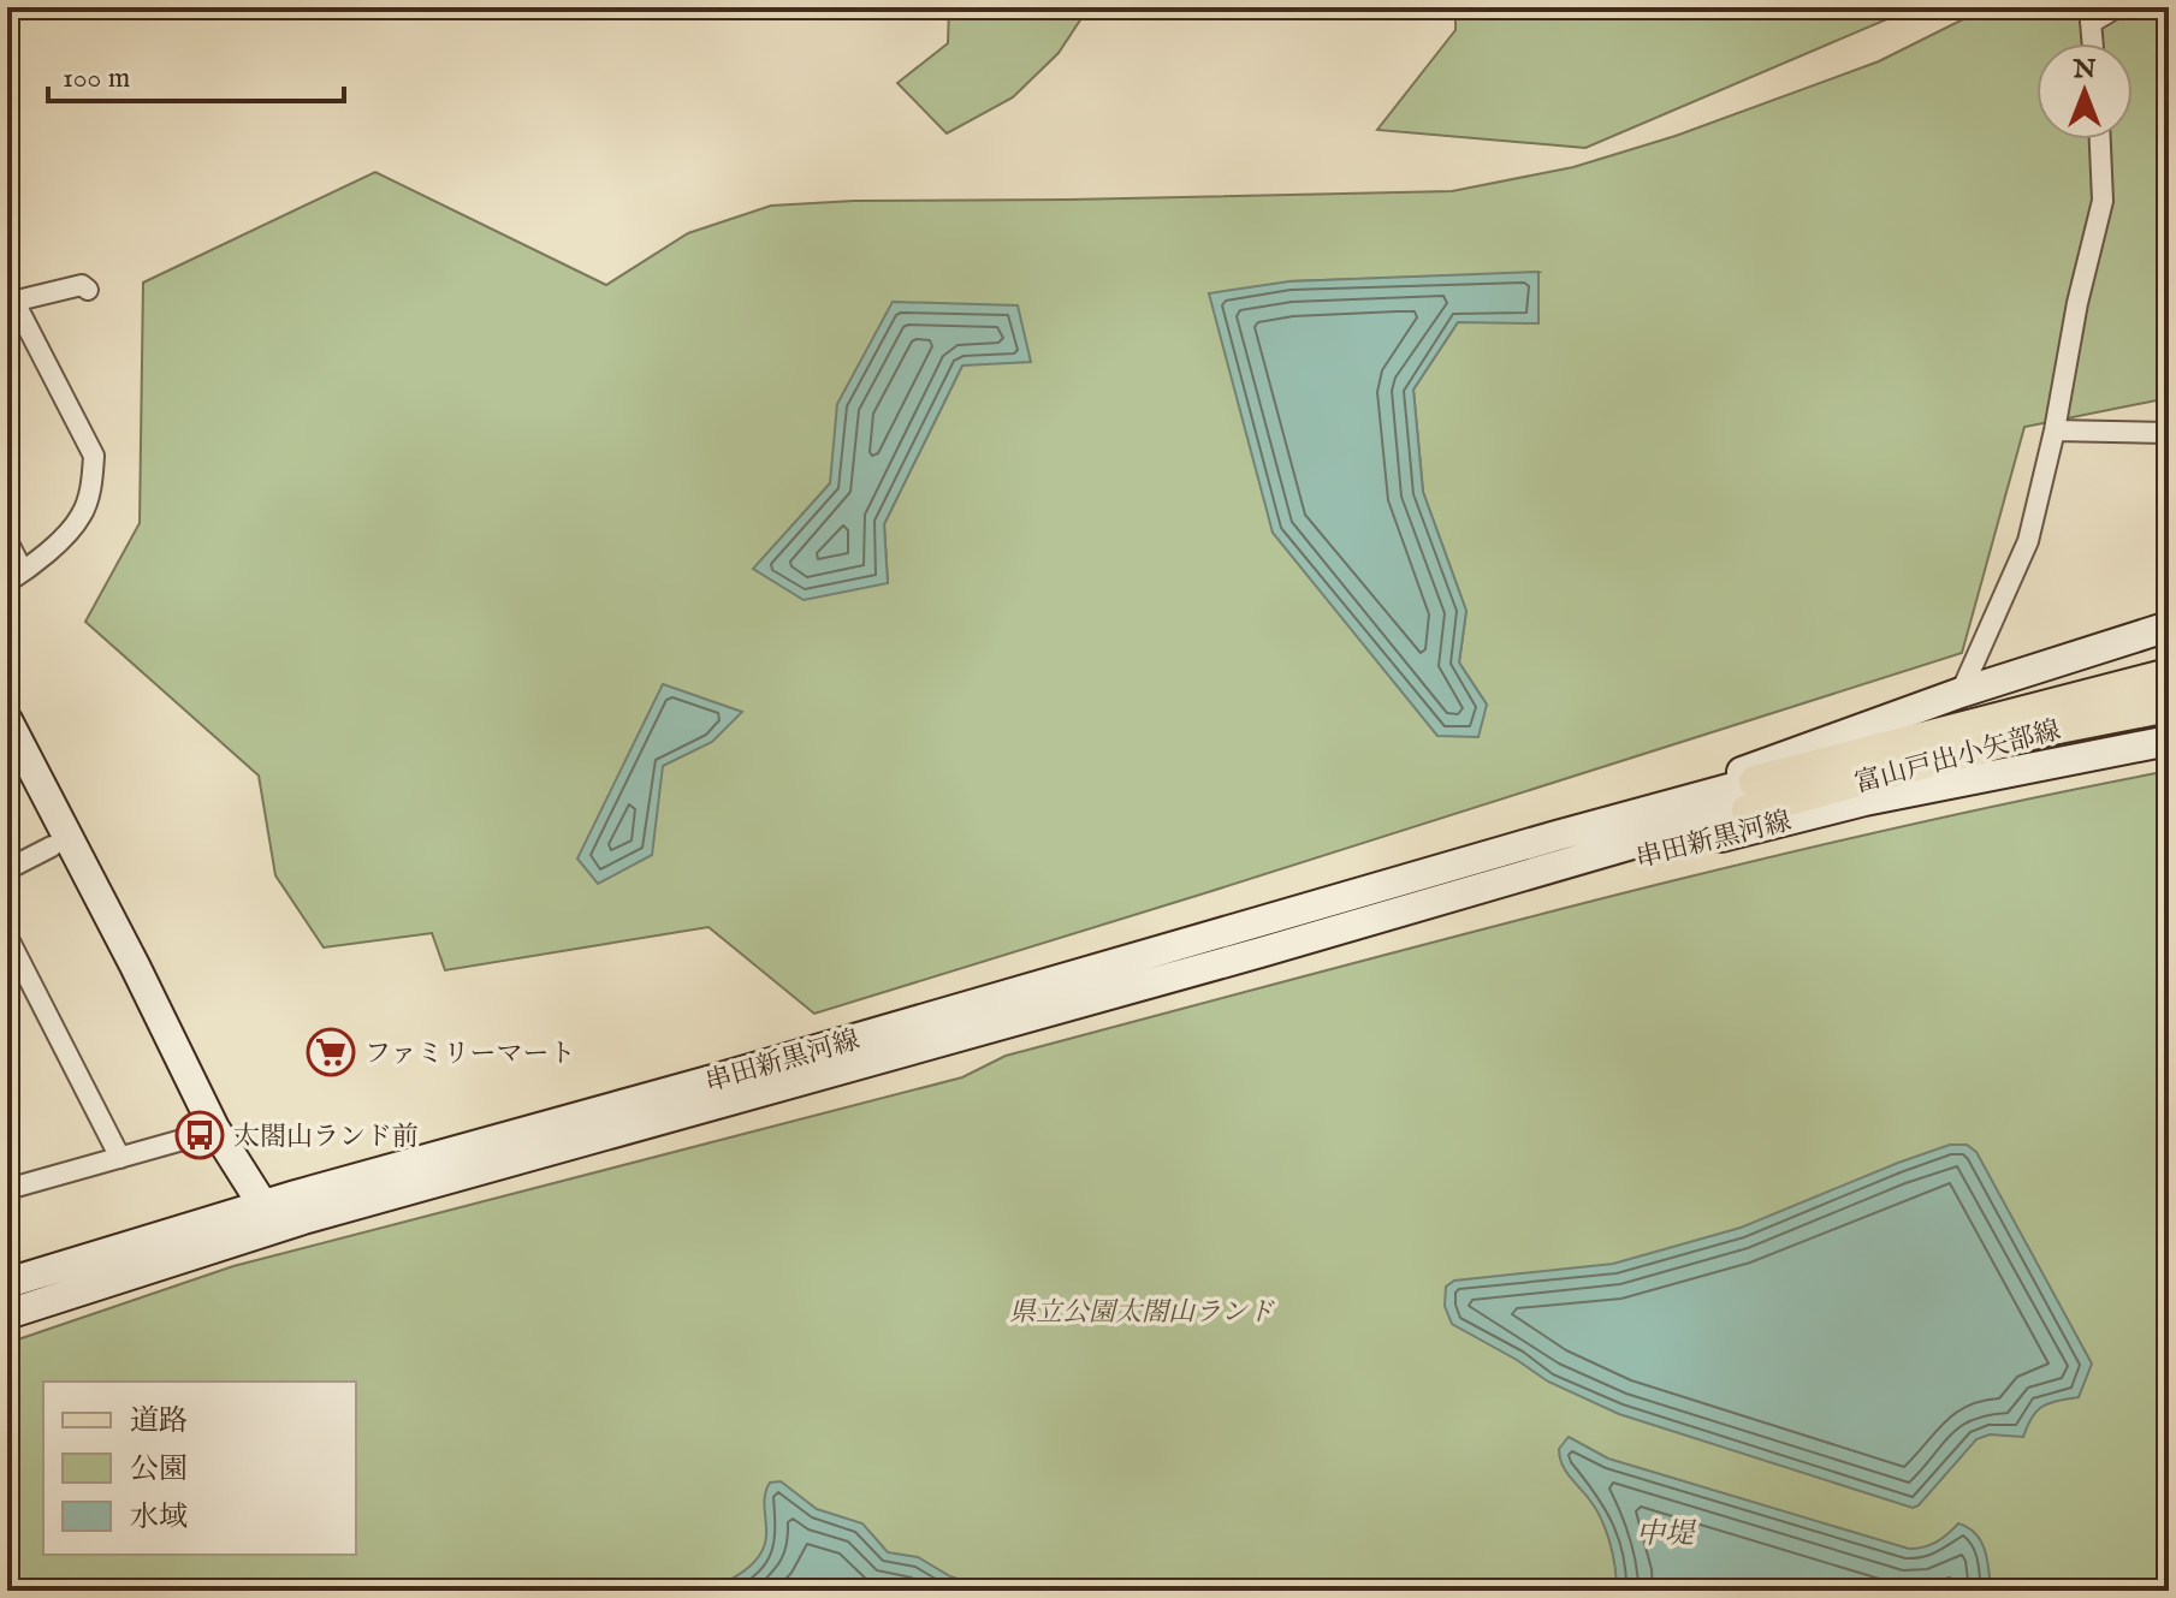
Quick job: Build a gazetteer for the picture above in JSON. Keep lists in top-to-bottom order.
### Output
{
  "streets": {
    "main road": ["富山戸出小矢部線", "串田新黒河線"]
  },
  "crossings": [
    ["富山戸出小矢部線", "串田新黒河線"]
  ],
  "water": ["中堤"],
  "parks": ["県立公園太閤山ランド"],
  "places": {
    "supermarket": ["ファミリーマート"],
    "bus stop": ["太閤山ランド前"]
  },
  "legend": ["道路", "公園", "水域"],
  "scale_bar": "100 m",
  "north": "top"
}
